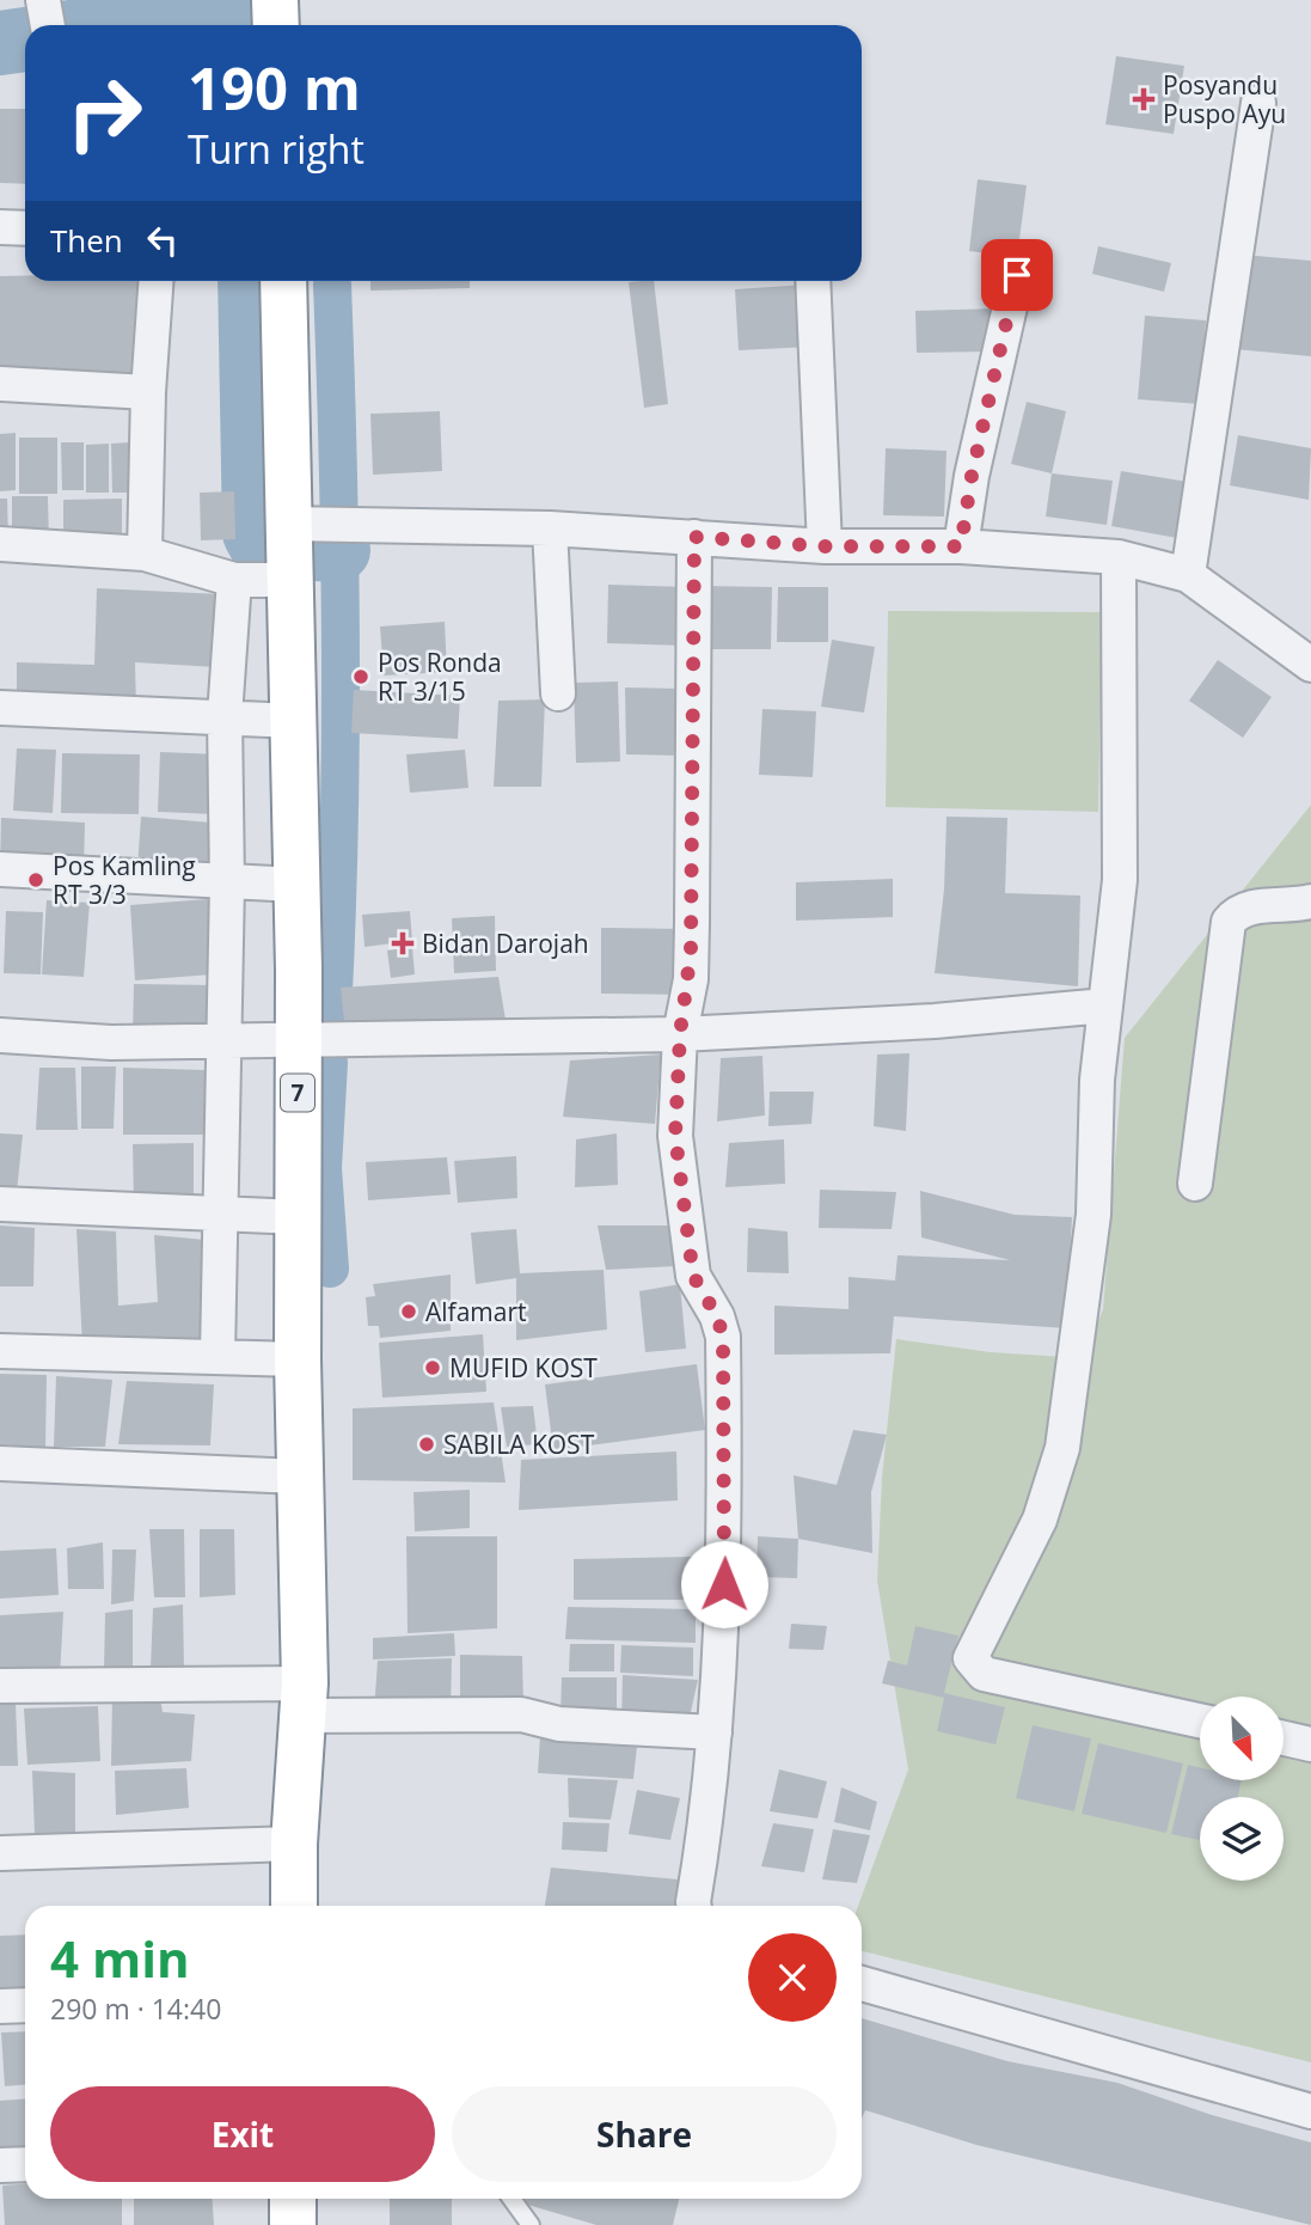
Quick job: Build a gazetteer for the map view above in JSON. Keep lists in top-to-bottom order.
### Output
{
  "streets": {
    "highway": ["7"]
  },
  "places": {
    "health": ["Posyandu Puspo Ayu", "Bidan Darojah"],
    "other": [
      "Pos Ronda RT 3/15",
      "Pos Kamling RT 3/3",
      "Alfamart",
      "MUFID KOST",
      "SABILA KOST"
    ]
  },
  "north": "bottom right",
  "page": {
    "turn": ["190 m", "Turn right"],
    "then": "Then",
    "heading": ["4 min", "290 m · 14:40"],
    "buttons": ["Exit", "Share"]
  }
}
